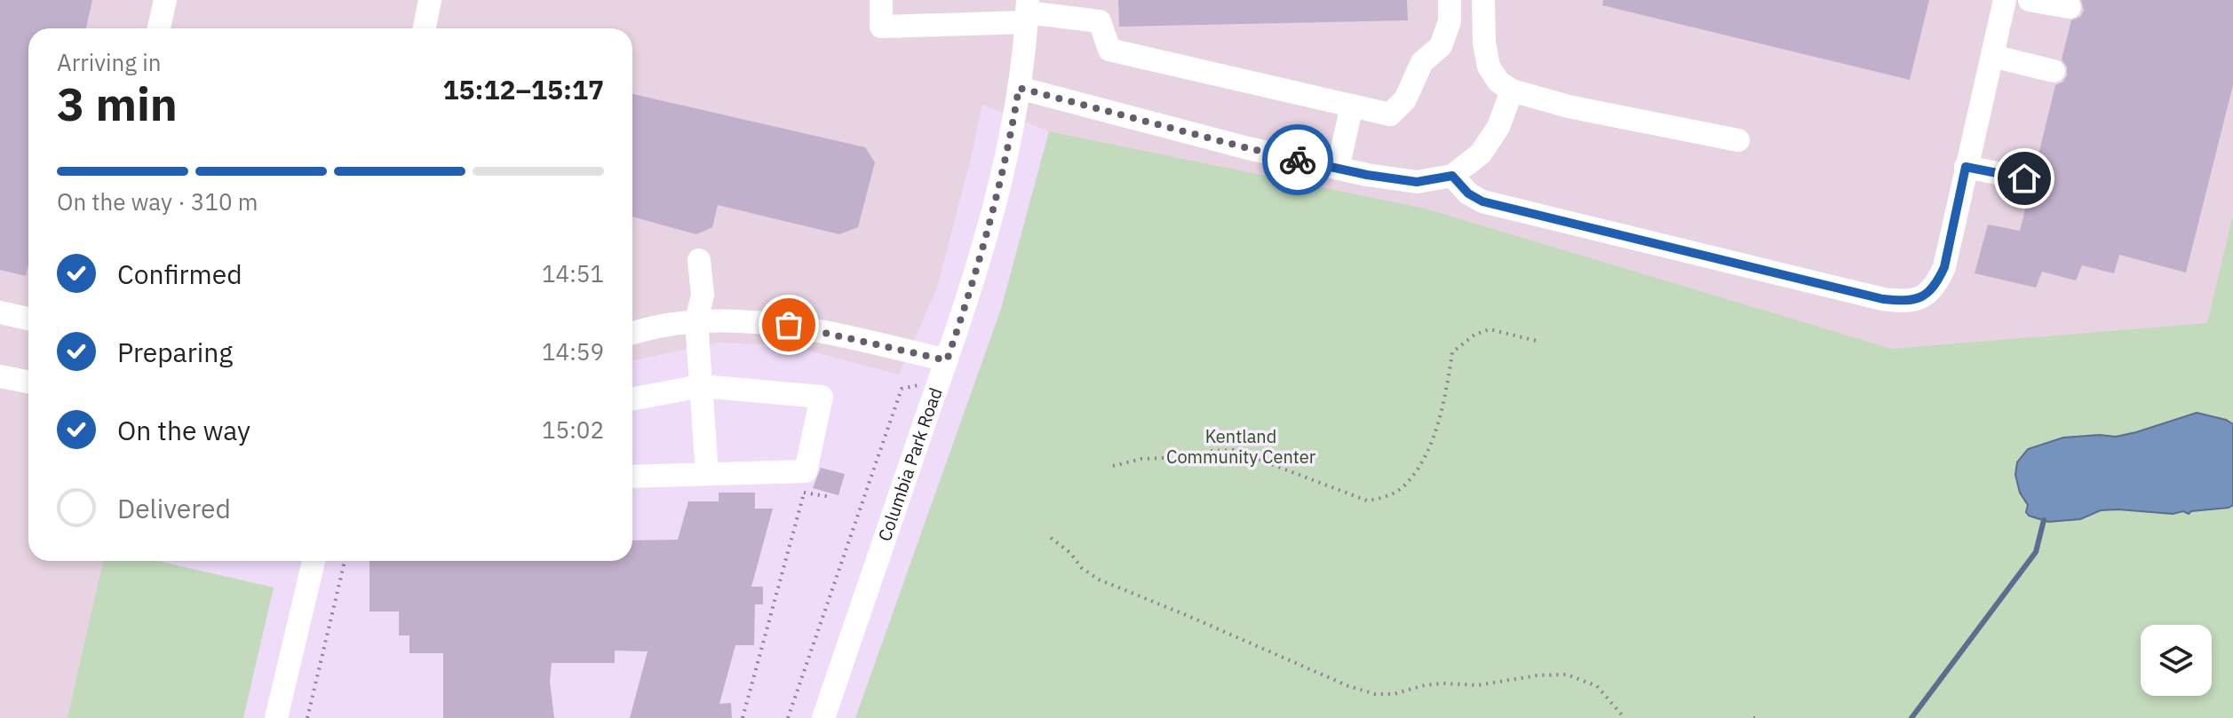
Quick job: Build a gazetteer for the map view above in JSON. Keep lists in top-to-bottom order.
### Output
{
  "streets": {
    "street": ["Columbia Park Road"]
  },
  "parks": ["Kentland Community Center"],
  "page": {
    "heading": ["3 min", "Arriving in", "15:12–15:17"],
    "bar": "On the way · 310 m",
    "list": [
      ["Confirmed", "14:51"],
      ["Preparing", "14:59"],
      ["On the way", "15:02"],
      "Delivered"
    ]
  }
}
